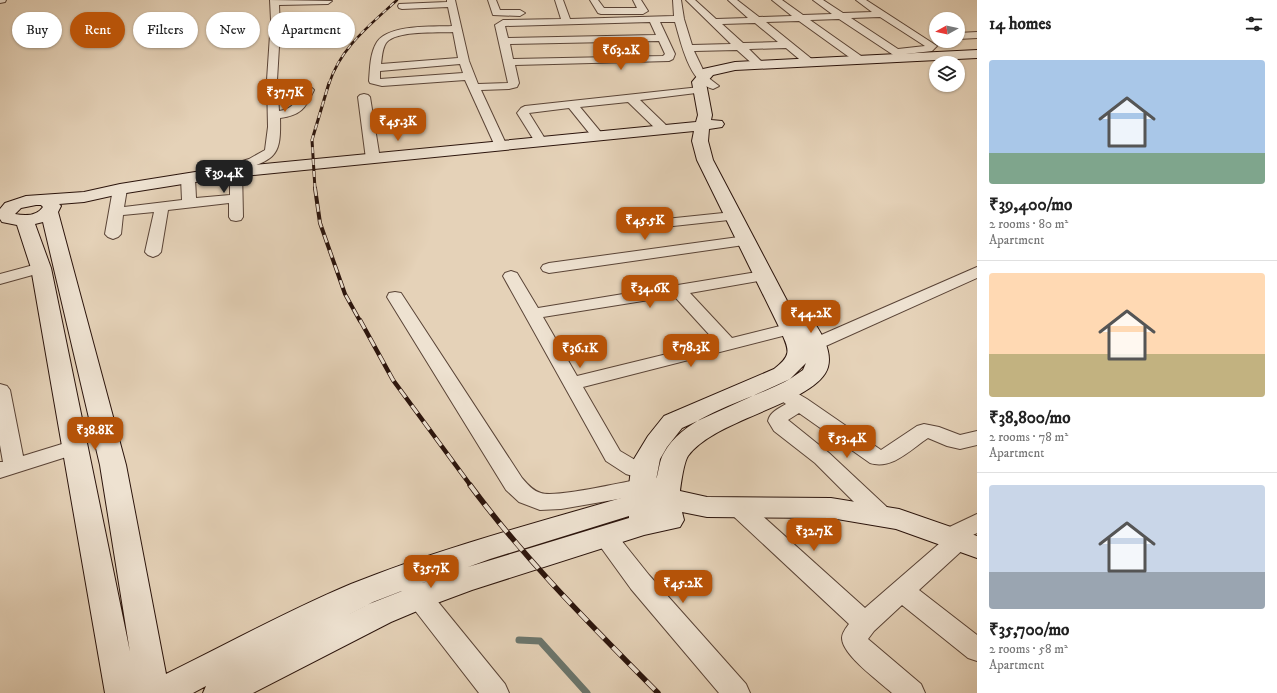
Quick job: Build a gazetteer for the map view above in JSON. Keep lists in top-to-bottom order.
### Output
{
  "north": "left",
  "page": {
    "heading": "14 homes",
    "chip": [
      "Buy",
      "Rent",
      "Filters",
      "New",
      "Apartment"
    ],
    "price": [
      "₹63.2K",
      "₹37.7K",
      "₹45.3K",
      "₹39.4K",
      "₹45.5K",
      "₹34.6K",
      "₹44.2K",
      "₹78.3K",
      "₹36.1K",
      "₹38.8K",
      "₹53.4K",
      "₹32.7K",
      "₹35.7K",
      "₹45.2K"
    ],
    "list": [
      {
        "name": "₹39,400/mo",
        "note": "2 rooms · 80 m² · Apartment"
      },
      {
        "name": "₹38,800/mo",
        "note": "2 rooms · 78 m² · Apartment"
      },
      {
        "name": "₹35,700/mo",
        "note": "2 rooms · 58 m² · Apartment"
      }
    ]
  }
}
